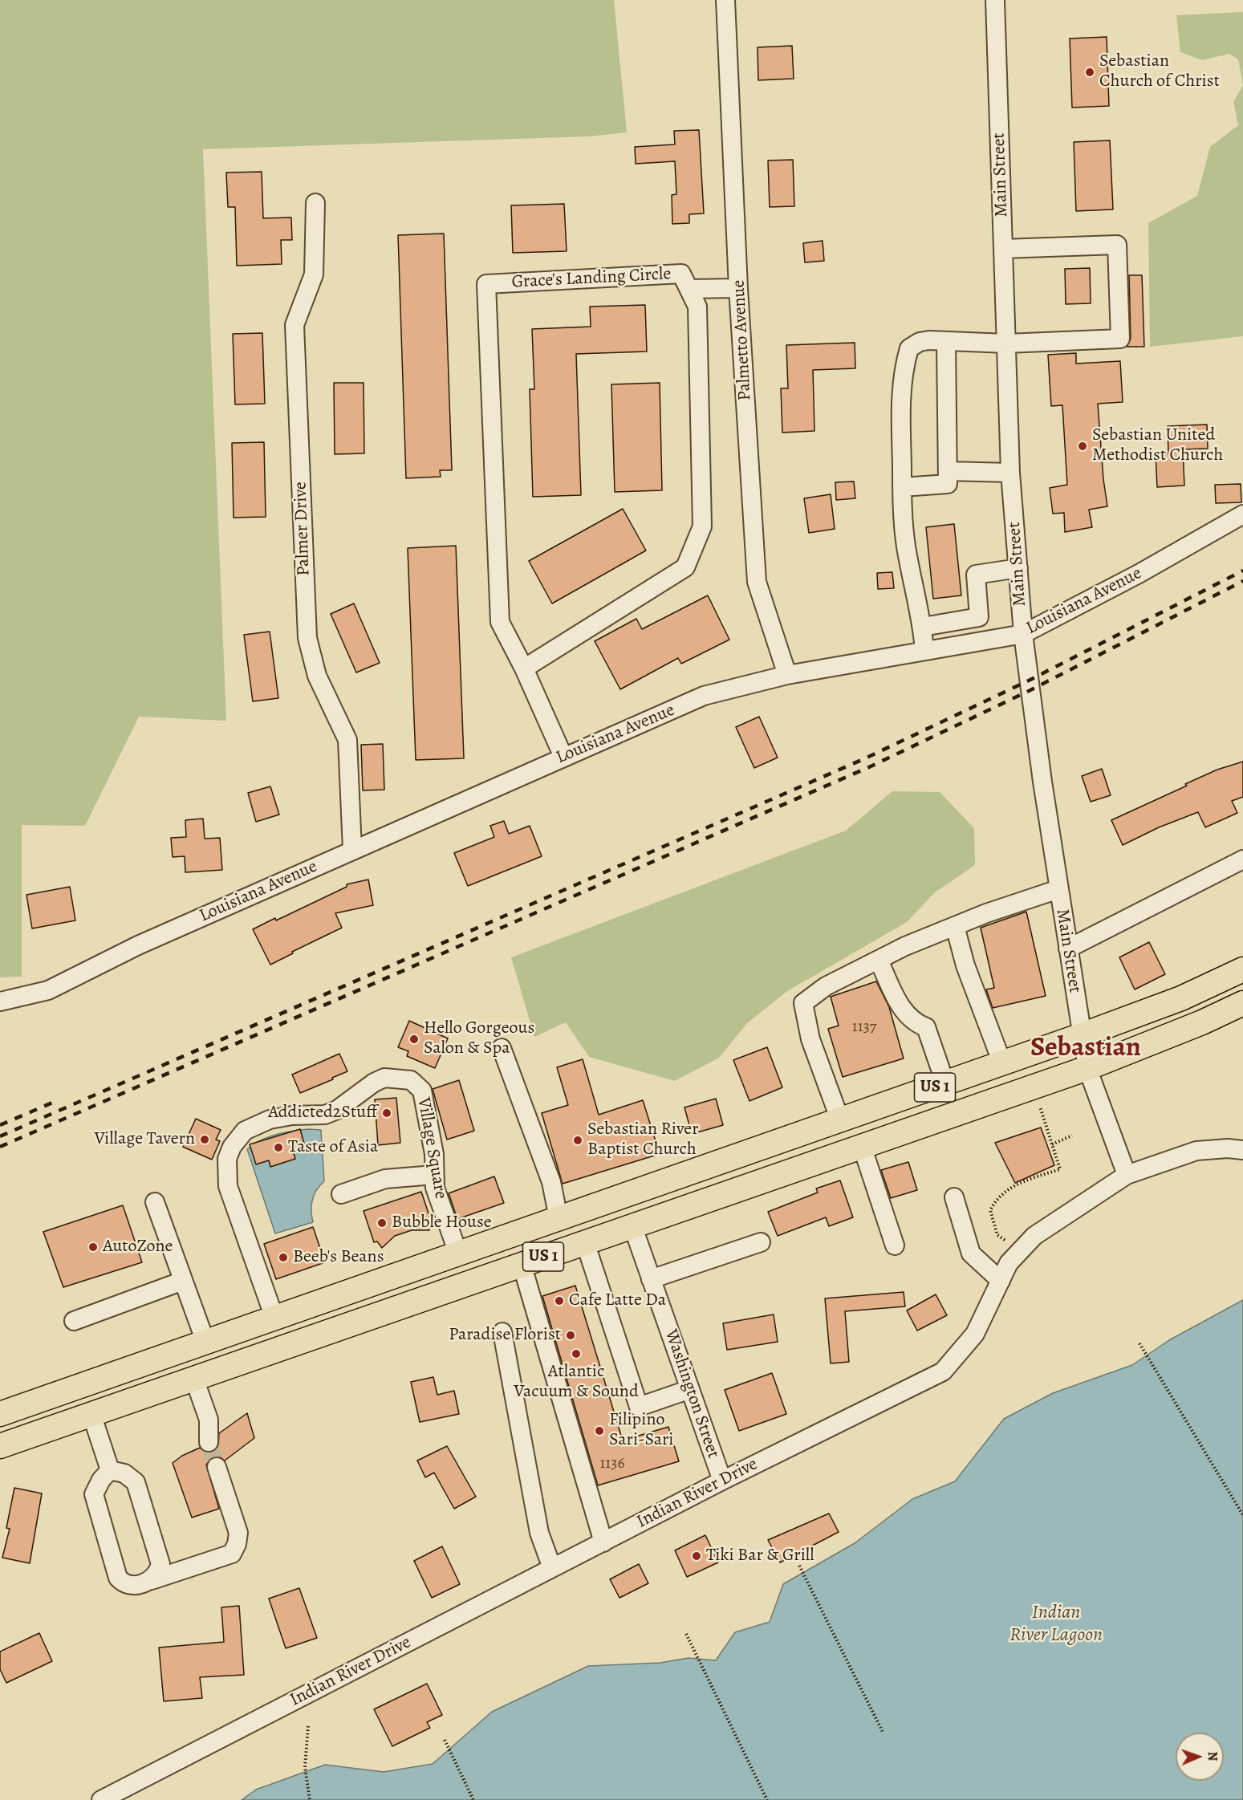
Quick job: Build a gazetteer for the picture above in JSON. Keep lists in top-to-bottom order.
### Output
{
  "streets": {
    "main road": ["US 1"],
    "street": [
      "Main Street",
      "Grace's Landing Circle",
      "Palmetto Avenue",
      "Palmer Drive",
      "Louisiana Avenue",
      "Village Square",
      "Washington Street",
      "Indian River Drive"
    ]
  },
  "crossings": [
    ["Main Street", "Louisiana Avenue"],
    ["Main Street", "US 1"],
    ["Main Street", "Indian River Drive"],
    ["Grace's Landing Circle", "Louisiana Avenue"],
    ["Palmetto Avenue", "Louisiana Avenue"],
    ["Palmer Drive", "Louisiana Avenue"],
    ["US 1", "Village Square"],
    ["US 1", "Washington Street"],
    ["Washington Street", "Indian River Drive"]
  ],
  "districts": ["Sebastian"],
  "water": ["Indian River Lagoon"],
  "places": [
    "Sebastian Church of Christ",
    "Sebastian United Methodist Church",
    "Hello Gorgeous Salon & Spa",
    "Addicted2Stuff",
    "Village Tavern",
    "Sebastian River Baptist Church",
    "Taste of Asia",
    "Bubble House",
    "AutoZone",
    "Beeb's Beans",
    "Cafe Latte Da",
    "Paradise Florist",
    "Atlantic Vacuum & Sound",
    "Filipino Sari-Sari",
    "Tiki Bar & Grill"
  ],
  "house_numbers": ["1137", "1136"],
  "north": "right"
}
